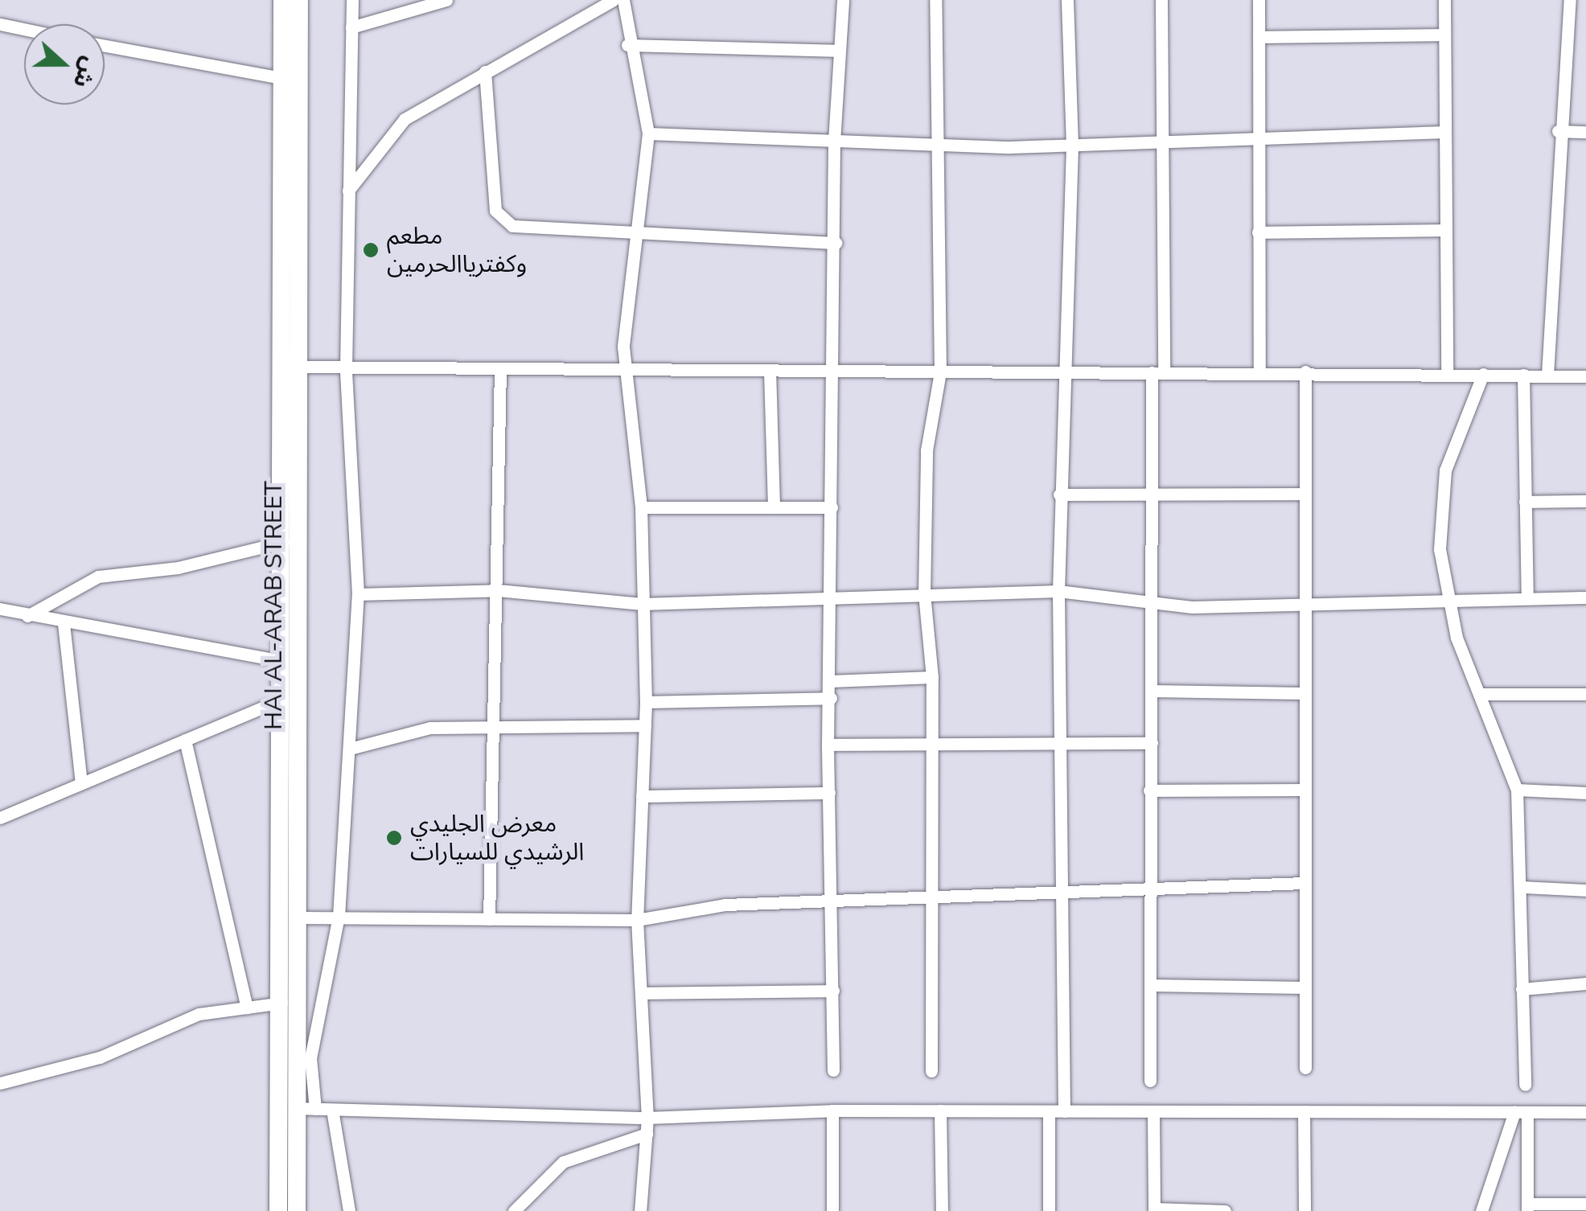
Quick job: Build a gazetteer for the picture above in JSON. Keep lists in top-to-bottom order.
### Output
{
  "streets": {
    "main road": ["HAI AL-ARAB STREET"]
  },
  "places": ["مطعم وكفترياالحرمين", "معرض الجليدي الرشيدي للسيارات"],
  "north": "right"
}
